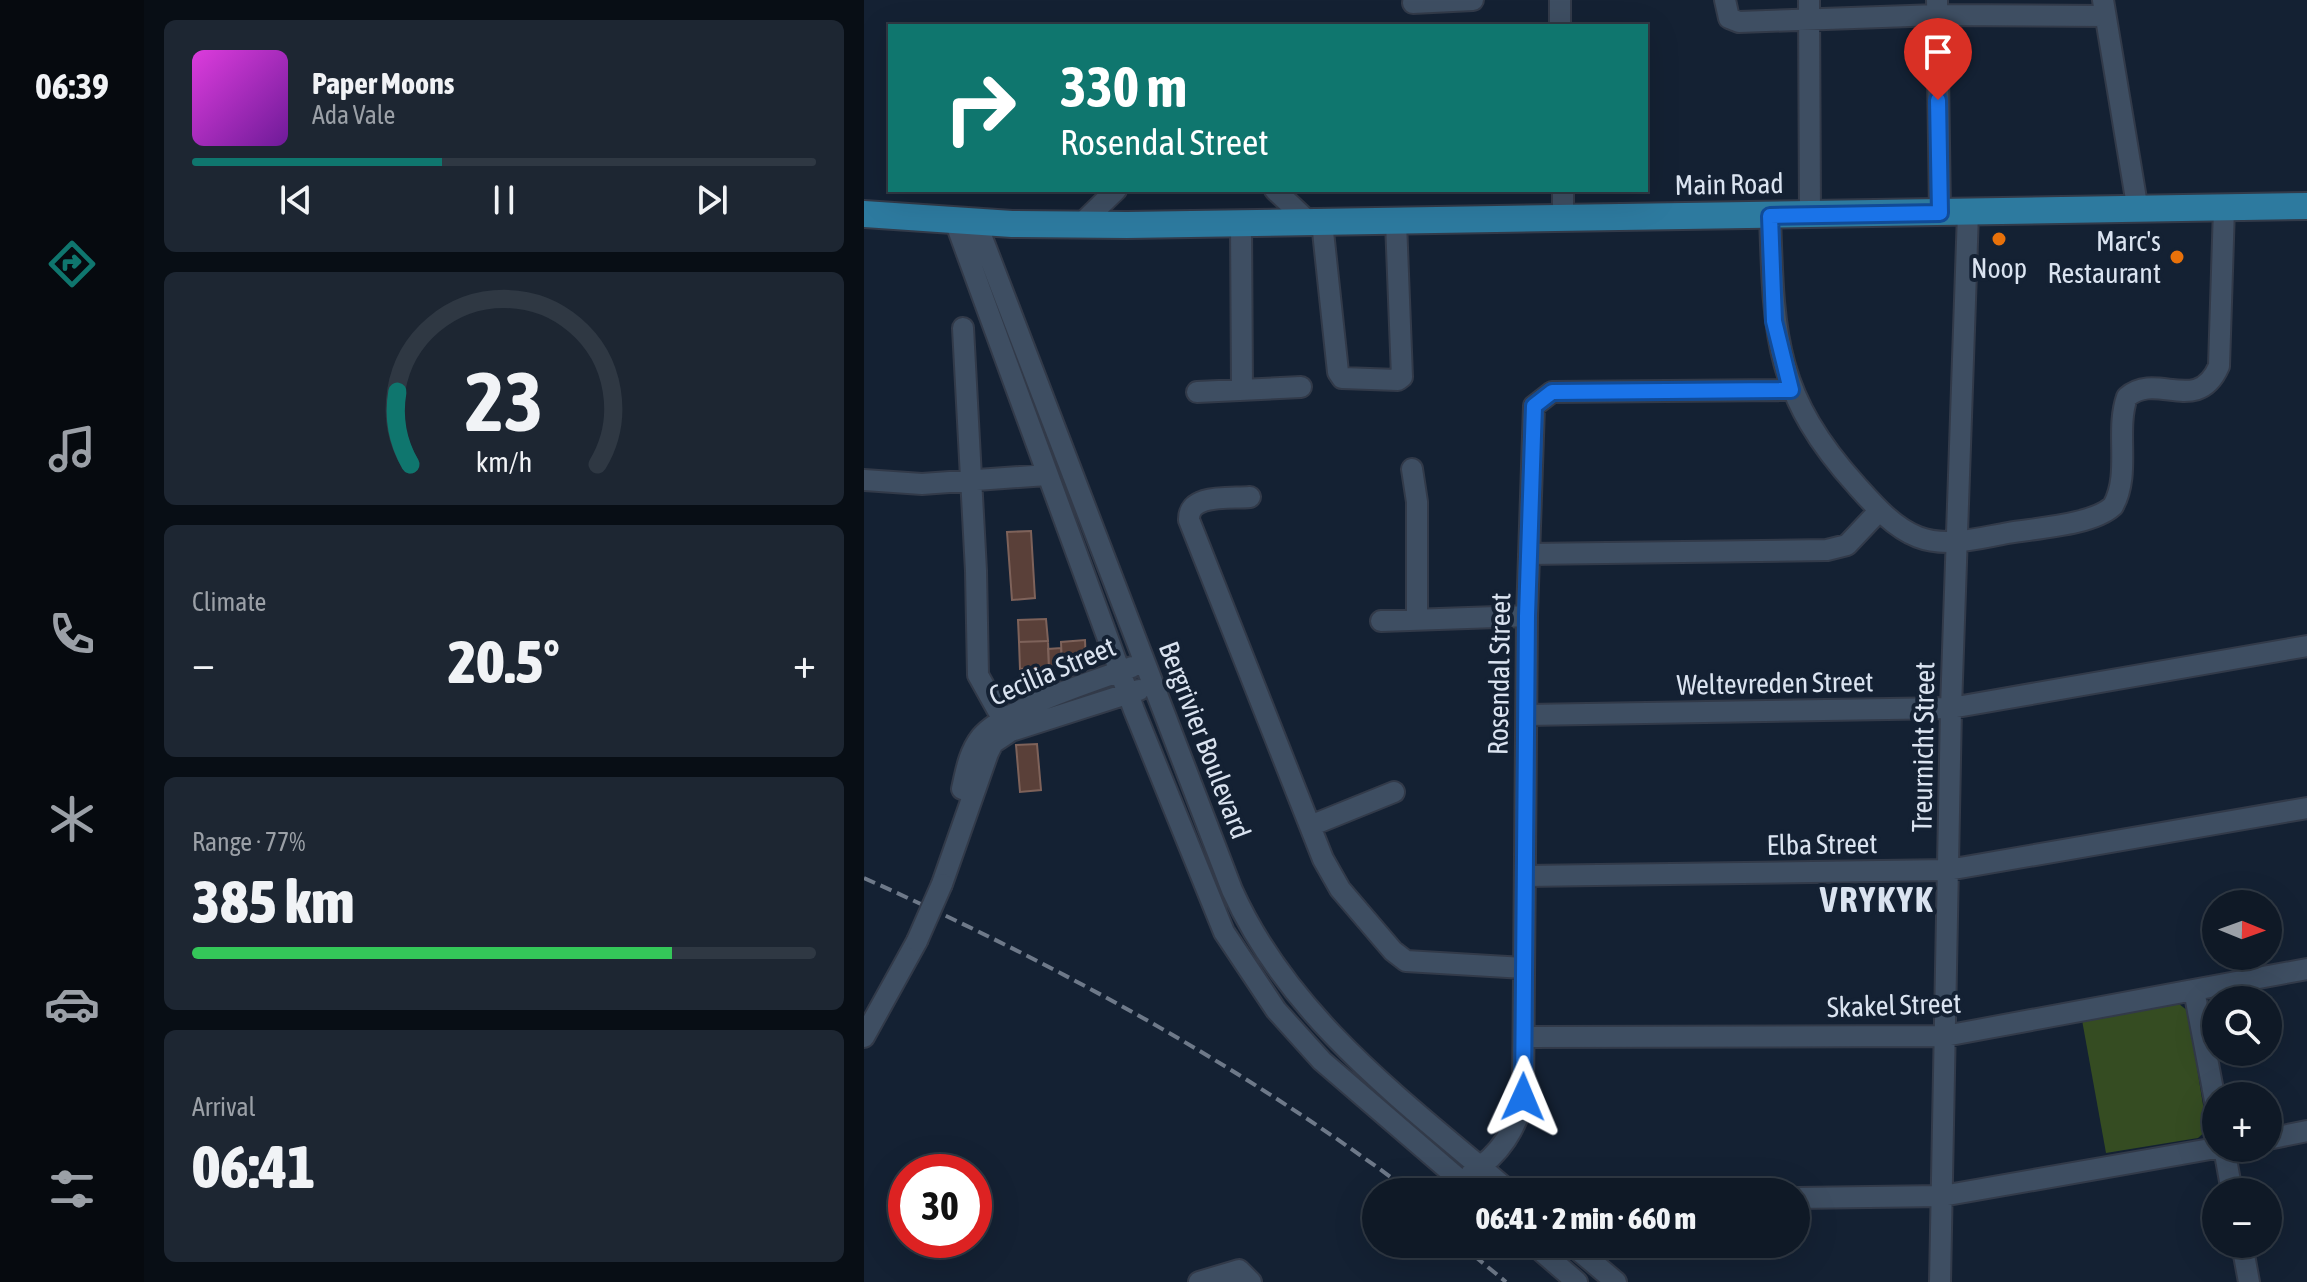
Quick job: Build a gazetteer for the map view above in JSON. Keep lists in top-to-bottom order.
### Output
{
  "streets": {
    "main road": ["Main Road"],
    "street": [
      "Cecilia Street",
      "Rosendal Street",
      "Weltevreden Street",
      "Bergrivier Boulevard",
      "Treurnicht Street",
      "Elba Street",
      "Skakel Street"
    ]
  },
  "crossings": [
    ["Main Road", "Bergrivier Boulevard"],
    ["Main Road", "Treurnicht Street"],
    ["Cecilia Street", "Bergrivier Boulevard"],
    ["Rosendal Street", "Weltevreden Street"],
    ["Rosendal Street", "Bergrivier Boulevard"],
    ["Rosendal Street", "Elba Street"],
    ["Rosendal Street", "Skakel Street"],
    ["Weltevreden Street", "Treurnicht Street"],
    ["Treurnicht Street", "Elba Street"],
    ["Treurnicht Street", "Skakel Street"]
  ],
  "districts": ["VRYKYK"],
  "places": ["Noop", "Marc's Restaurant"],
  "north": "right",
  "page": {
    "tabs": "06:39",
    "turn": ["330 m", "Rosendal Street"],
    "song": ["Paper Moons", "Ada Vale"],
    "tile": [
      "Climate",
      ["Range · 77%", "385 km"],
      ["Arrival", "06:41"]
    ],
    "heat": ["−", "20.5°", "+"],
    "map_buttons": ["+", "−"],
    "limit": "30",
    "trip": "06:41 · 2 min · 660 m",
    "gauge": ["23", "km/h"]
  }
}
